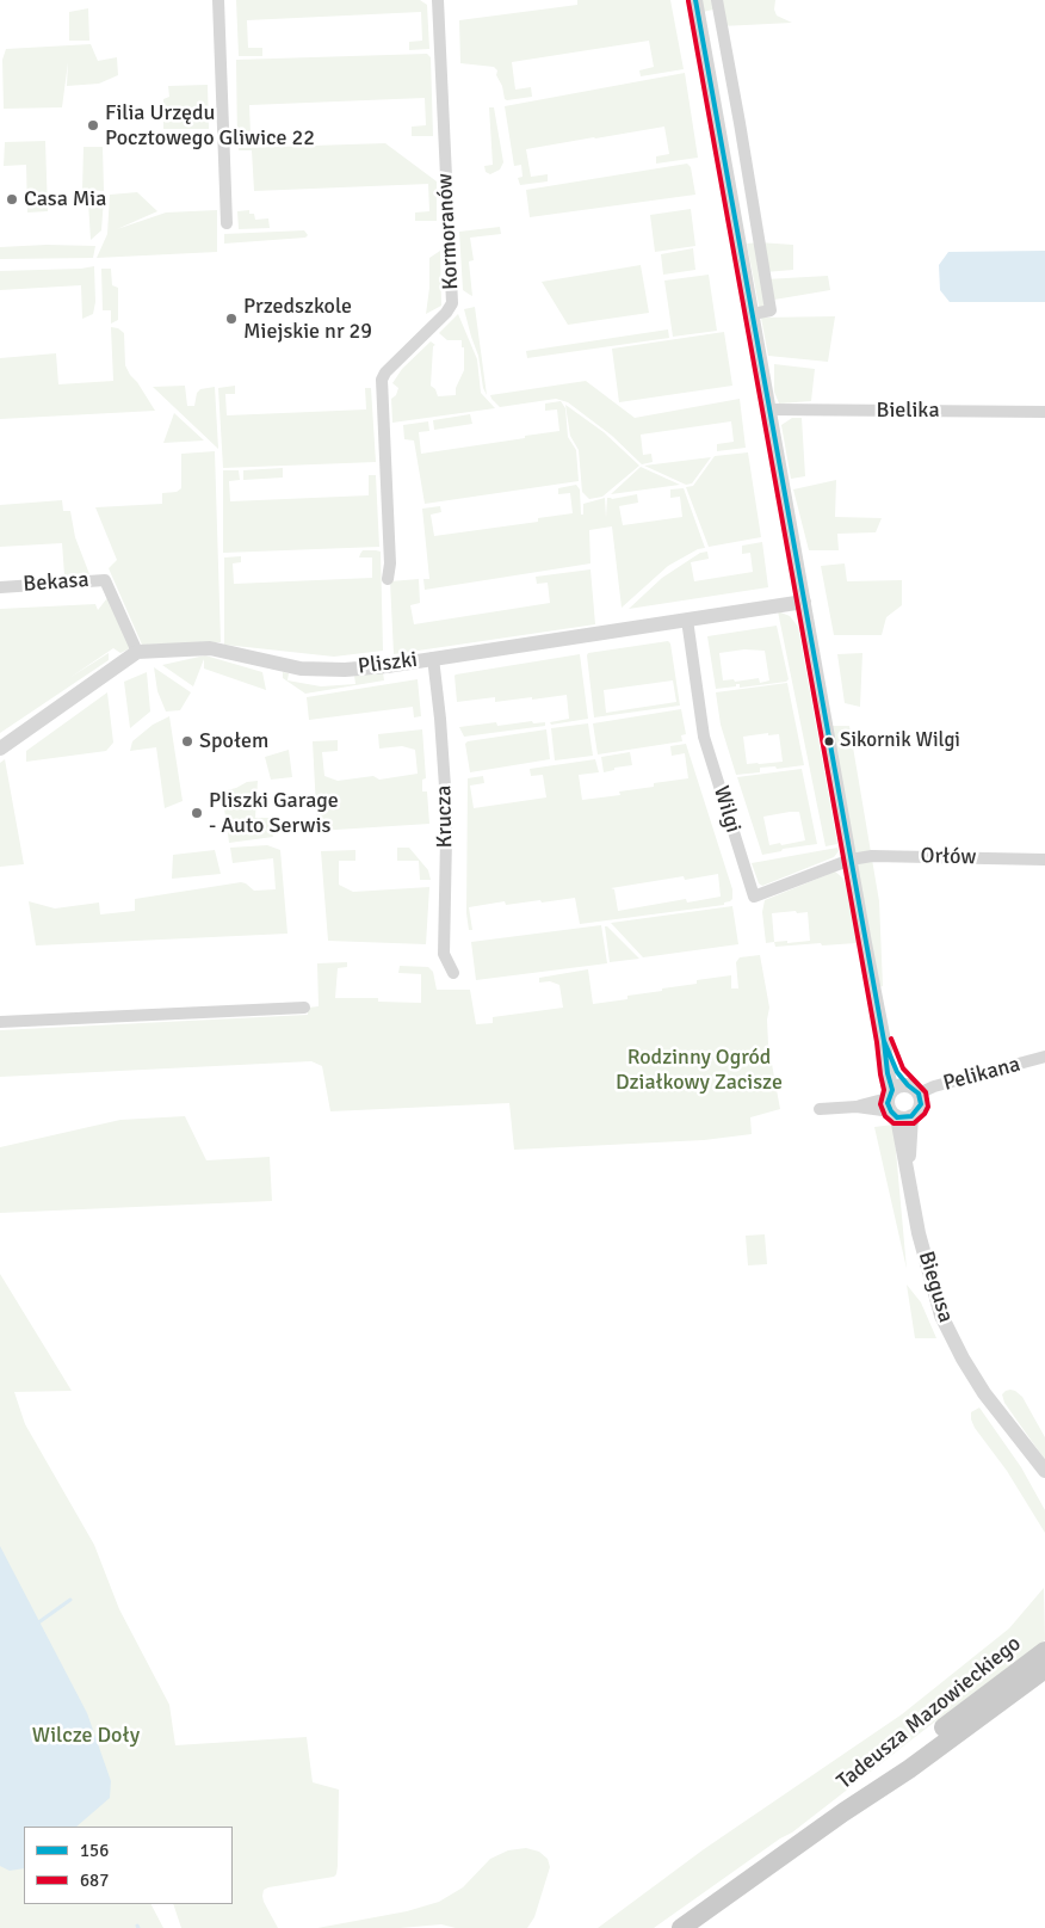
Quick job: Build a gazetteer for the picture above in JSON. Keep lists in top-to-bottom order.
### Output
{
  "streets": {
    "main road": ["Tadeusza Mazowieckiego"],
    "street": [
      "Kormoranów",
      "Bielika",
      "Bekasa",
      "Pliszki",
      "Wilgi",
      "Krucza",
      "Orłów",
      "Pelikana",
      "Biegusa"
    ]
  },
  "crossings": [
    ["Bielika", "Biegusa"],
    ["Bekasa", "Pliszki"],
    ["Pliszki", "Wilgi"],
    ["Pliszki", "Krucza"],
    ["Pliszki", "Biegusa"],
    ["Wilgi", "Orłów"],
    ["Wilgi", "Biegusa"],
    ["Orłów", "Biegusa"],
    ["Pelikana", "Biegusa"]
  ],
  "parks": ["Rodzinny Ogród Działkowy Zacisze", "Wilcze Doły"],
  "places": [
    "Filia Urzędu Pocztowego Gliwice 22",
    "Casa Mia",
    "Przedszkole Miejskie nr 29",
    "Społem",
    "Sikornik Wilgi",
    "Pliszki Garage - Auto Serwis"
  ],
  "lines": ["transit line 156", "transit line 687"],
  "legend": ["156", "687"]
}
